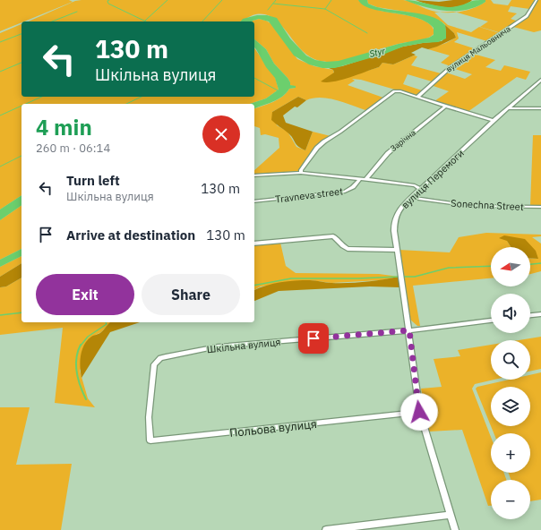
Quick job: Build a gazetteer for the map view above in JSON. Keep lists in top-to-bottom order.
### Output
{
  "streets": {
    "street": [
      "вулиця Мальовнича",
      "Зарічна",
      "вулиця Перемоги",
      "Travneva street",
      "Sonechna Street",
      "Шкільна вулиця",
      "Польова вулиця"
    ]
  },
  "crossings": [
    ["вулиця Перемоги", "Sonechna Street"],
    ["вулиця Перемоги", "Шкільна вулиця"],
    ["вулиця Перемоги", "Польова вулиця"],
    ["Шкільна вулиця", "Польова вулиця"]
  ],
  "water": ["Styr"],
  "north": "left",
  "page": {
    "turn": ["130 m", "Шкільна вулиця"],
    "heading": ["4 min", "260 m · 06:14"],
    "list": [
      {
        "name": "Turn left",
        "note": "Шкільна вулиця",
        "value": "130 m"
      },
      {
        "name": "Arrive at destination",
        "value": "130 m"
      }
    ],
    "map_buttons": ["+", "−"],
    "buttons": ["Exit", "Share"]
  }
}
